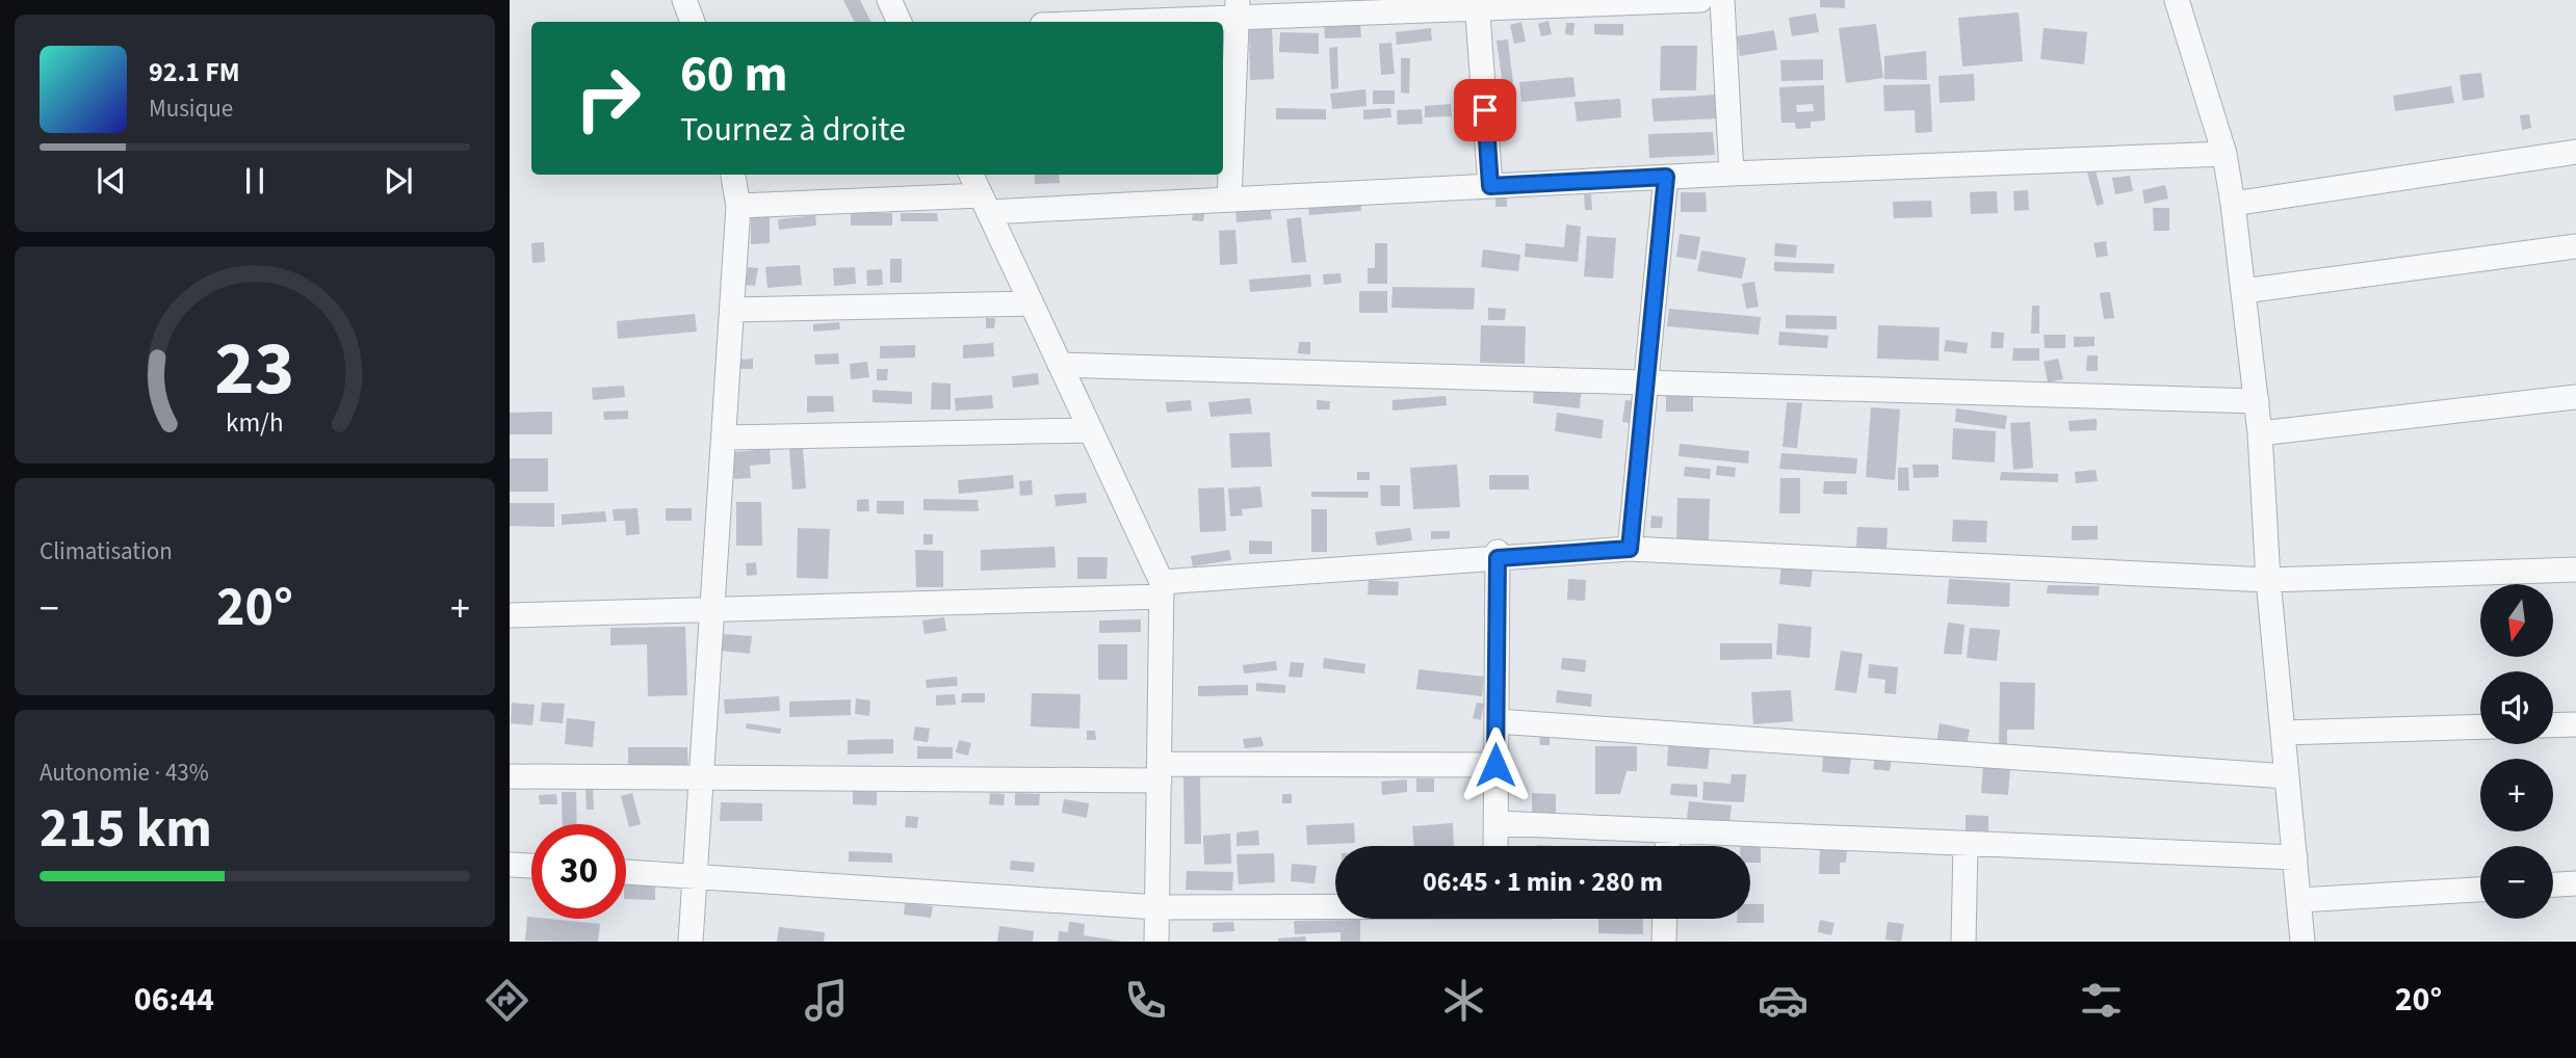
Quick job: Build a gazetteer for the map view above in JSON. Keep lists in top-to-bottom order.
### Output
{
  "north": "bottom",
  "page": {
    "turn": ["60 m", "Tournez à droite"],
    "song": ["92.1 FM", "Musique"],
    "tile": [
      "Climatisation",
      ["Autonomie · 43%", "215 km"]
    ],
    "heat": ["−", "20°", "+"],
    "map_buttons": ["+", "−"],
    "limit": "30",
    "trip": "06:45 · 1 min · 280 m",
    "tabs": ["06:44", "20°"],
    "gauge": ["23", "km/h"]
  }
}
